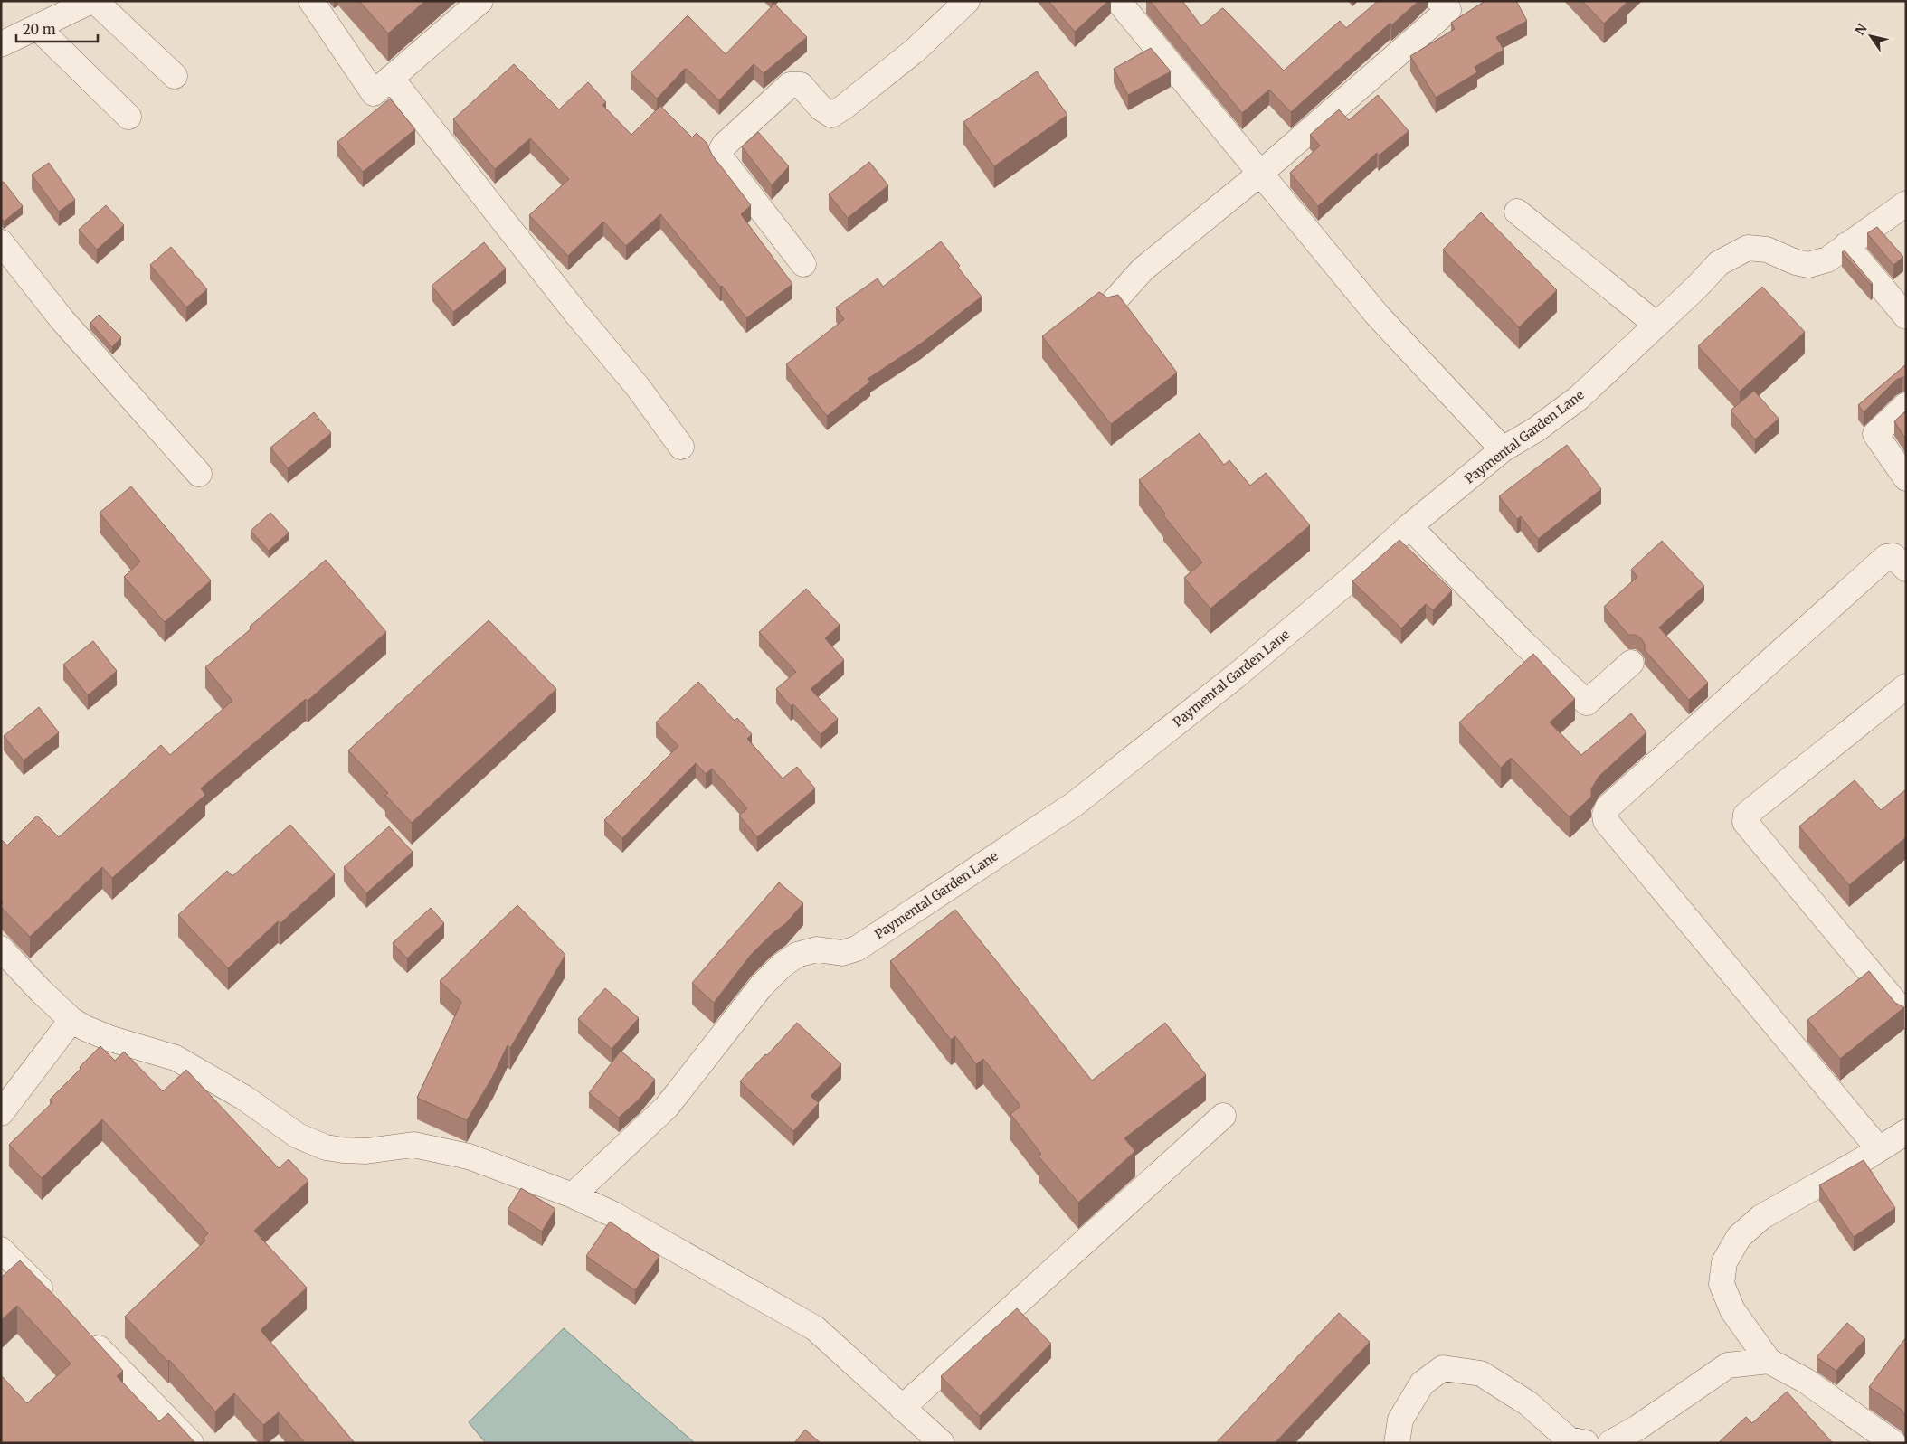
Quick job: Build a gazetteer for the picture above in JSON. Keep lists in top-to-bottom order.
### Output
{
  "streets": {
    "street": ["Paymental Garden Lane"]
  },
  "scale_bar": "20 m",
  "north": "top left"
}
